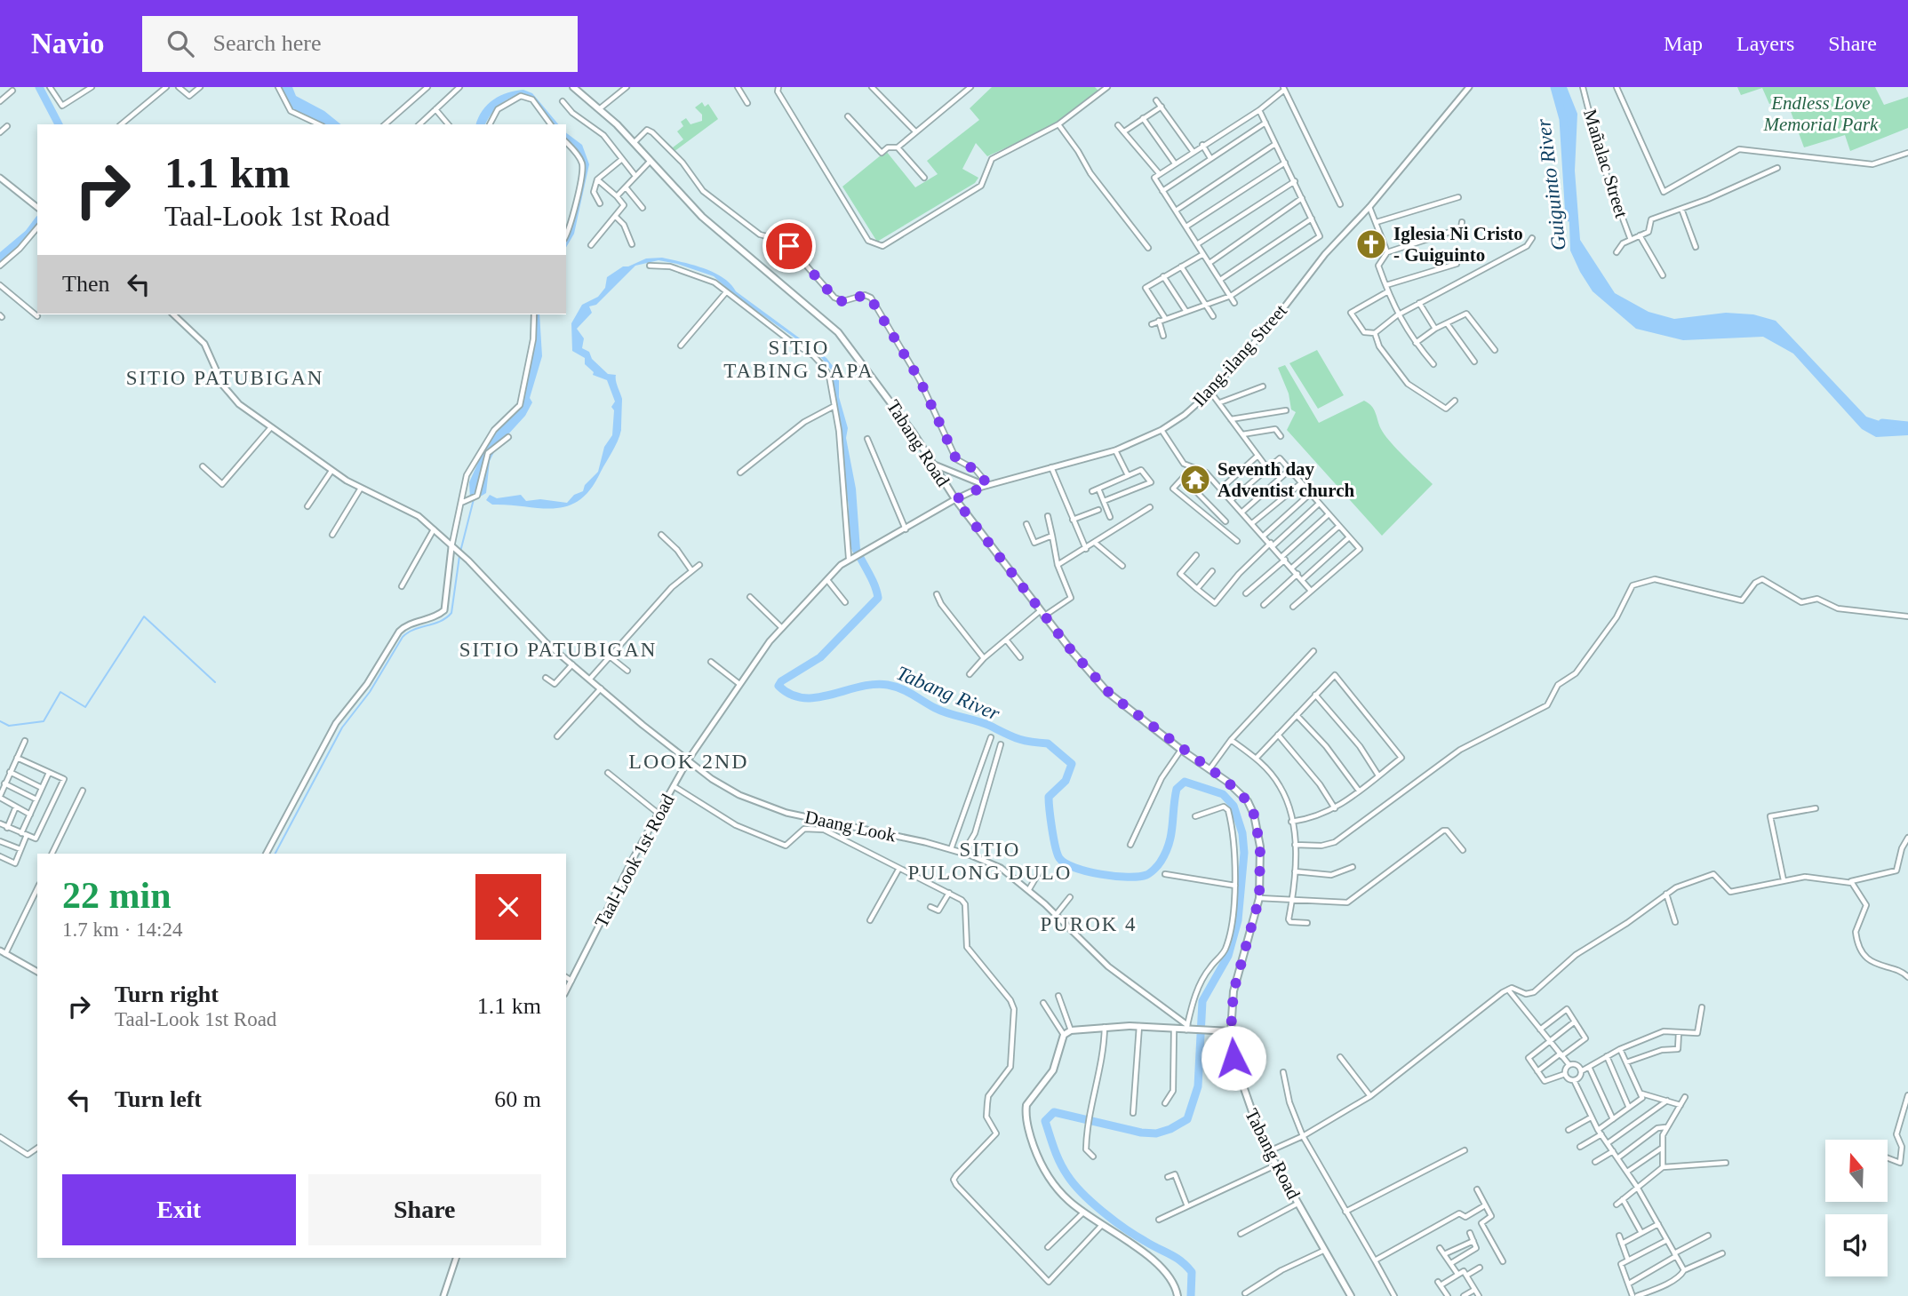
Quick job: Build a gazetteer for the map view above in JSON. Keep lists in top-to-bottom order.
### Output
{
  "streets": {
    "main road": ["Tabang Road"],
    "street": [
      "Mañalac Street",
      "Ilang-ilang Street",
      "Daang Look",
      "Taal-Look 1st Road"
    ]
  },
  "crossings": [
    ["Ilang-ilang Street", "Taal-Look 1st Road"],
    ["Tabang Road", "Taal-Look 1st Road"],
    ["Daang Look", "Taal-Look 1st Road"]
  ],
  "districts": [
    "SITIO TABING SAPA",
    "SITIO PATUBIGAN",
    "SITIO PATUBIGAN",
    "LOOK 2ND",
    "SITIO PULONG DULO",
    "PUROK 4"
  ],
  "water": ["Guiguinto River", "Tabang River"],
  "parks": ["Endless Love Memorial Park"],
  "places": {
    "church": ["Iglesia Ni Cristo - Guiguinto"],
    "temple": ["Seventh day Adventist church"]
  },
  "north": "top",
  "page": {
    "header": "Navio",
    "search": "Search here",
    "nav": ["Map", "Layers", "Share"],
    "turn": ["1.1 km", "Taal-Look 1st Road"],
    "then": "Then",
    "heading": ["22 min", "1.7 km · 14:24"],
    "list": [
      {
        "name": "Turn right",
        "note": "Taal-Look 1st Road",
        "value": "1.1 km"
      },
      {
        "name": "Turn left",
        "value": "60 m"
      }
    ],
    "buttons": ["Exit", "Share"]
  }
}
